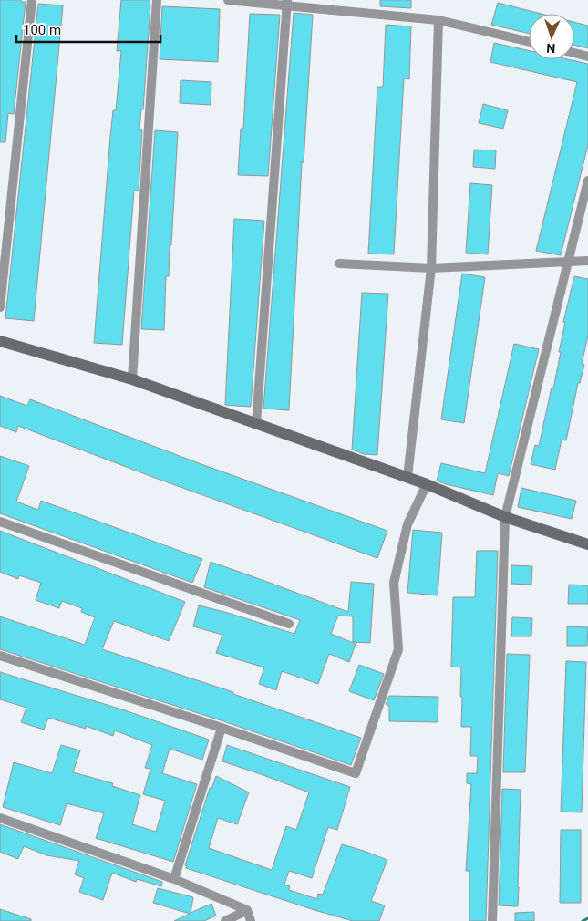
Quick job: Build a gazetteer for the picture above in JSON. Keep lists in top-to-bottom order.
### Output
{
  "scale_bar": "100 m",
  "north": "bottom"
}
